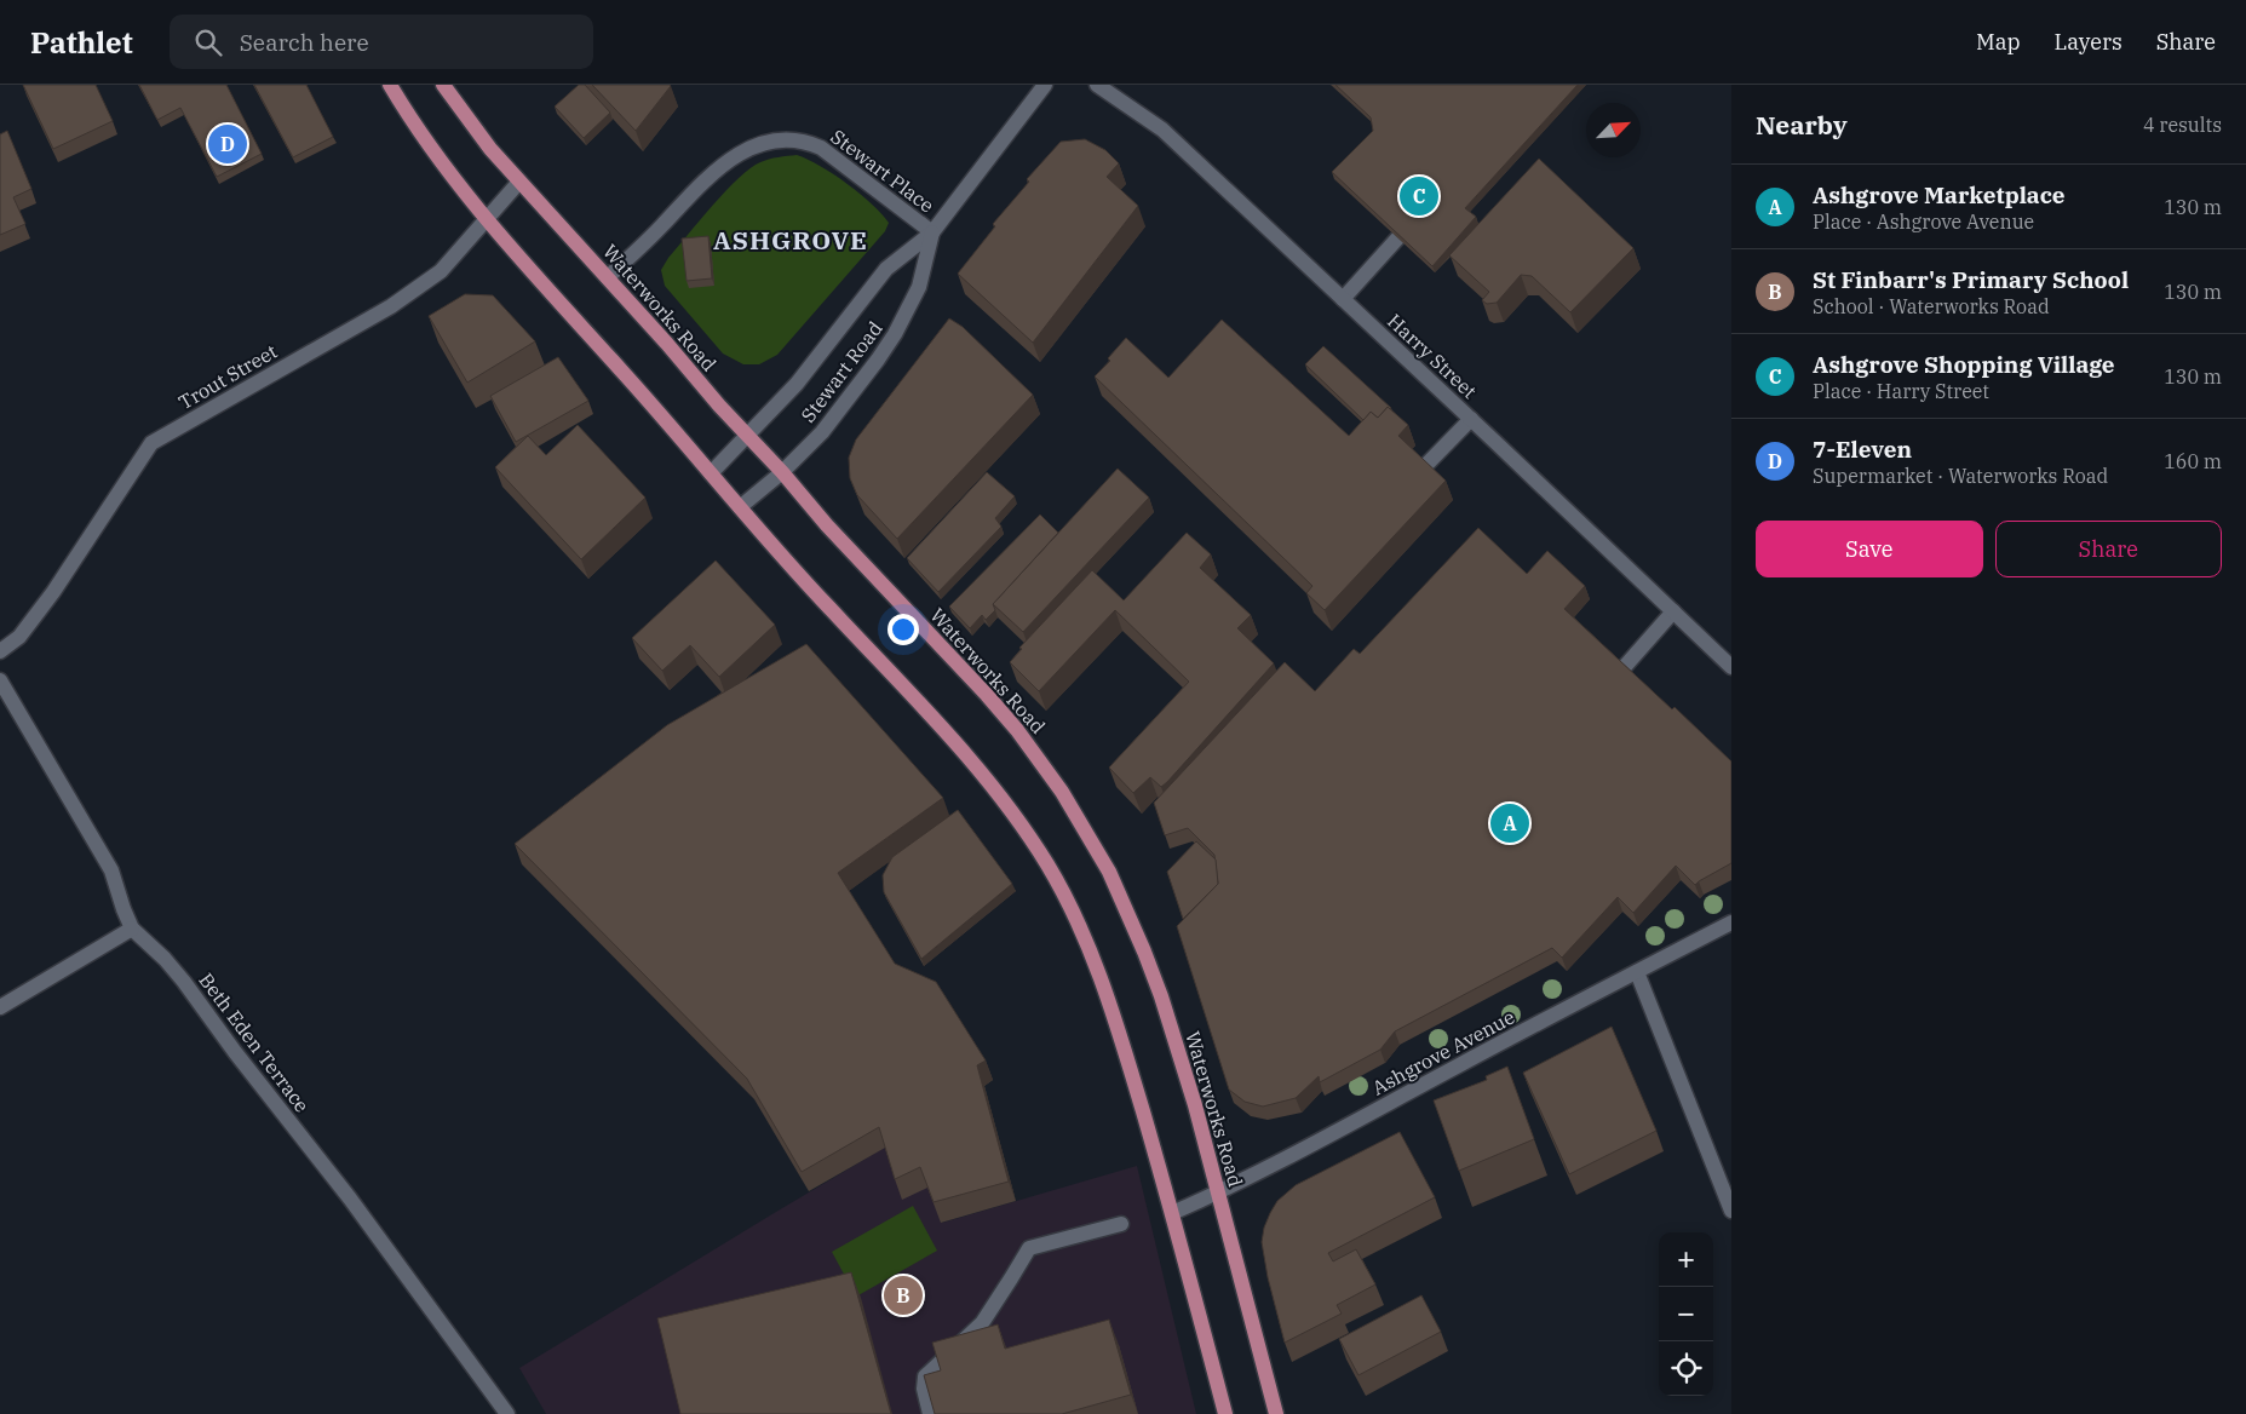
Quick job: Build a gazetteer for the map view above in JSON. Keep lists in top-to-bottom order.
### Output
{
  "streets": {
    "main road": ["Waterworks Road"],
    "street": [
      "Stewart Place",
      "Harry Street",
      "Stewart Road",
      "Trout Street",
      "Beth Eden Terrace",
      "Ashgrove Avenue"
    ]
  },
  "crossings": [
    ["Stewart Place", "Waterworks Road"],
    ["Stewart Place", "Stewart Road"],
    ["Waterworks Road", "Stewart Road"],
    ["Waterworks Road", "Trout Street"],
    ["Waterworks Road", "Ashgrove Avenue"]
  ],
  "districts": ["ASHGROVE"],
  "north": "top right",
  "page": {
    "header": "Pathlet",
    "search": "Search here",
    "nav": ["Map", "Layers", "Share"],
    "heading": ["Nearby", "4 results"],
    "pins": [
      "D",
      "C",
      "A",
      "B"
    ],
    "list": [
      {
        "mark": "A",
        "name": "Ashgrove Marketplace",
        "note": "Place · Ashgrove Avenue",
        "value": "130 m"
      },
      {
        "mark": "B",
        "name": "St Finbarr's Primary School",
        "note": "School · Waterworks Road",
        "value": "130 m"
      },
      {
        "mark": "C",
        "name": "Ashgrove Shopping Village",
        "note": "Place · Harry Street",
        "value": "130 m"
      },
      {
        "mark": "D",
        "name": "7-Eleven",
        "note": "Supermarket · Waterworks Road",
        "value": "160 m"
      }
    ],
    "buttons": ["Save", "Share"],
    "map_buttons": ["+", "−"]
  }
}
